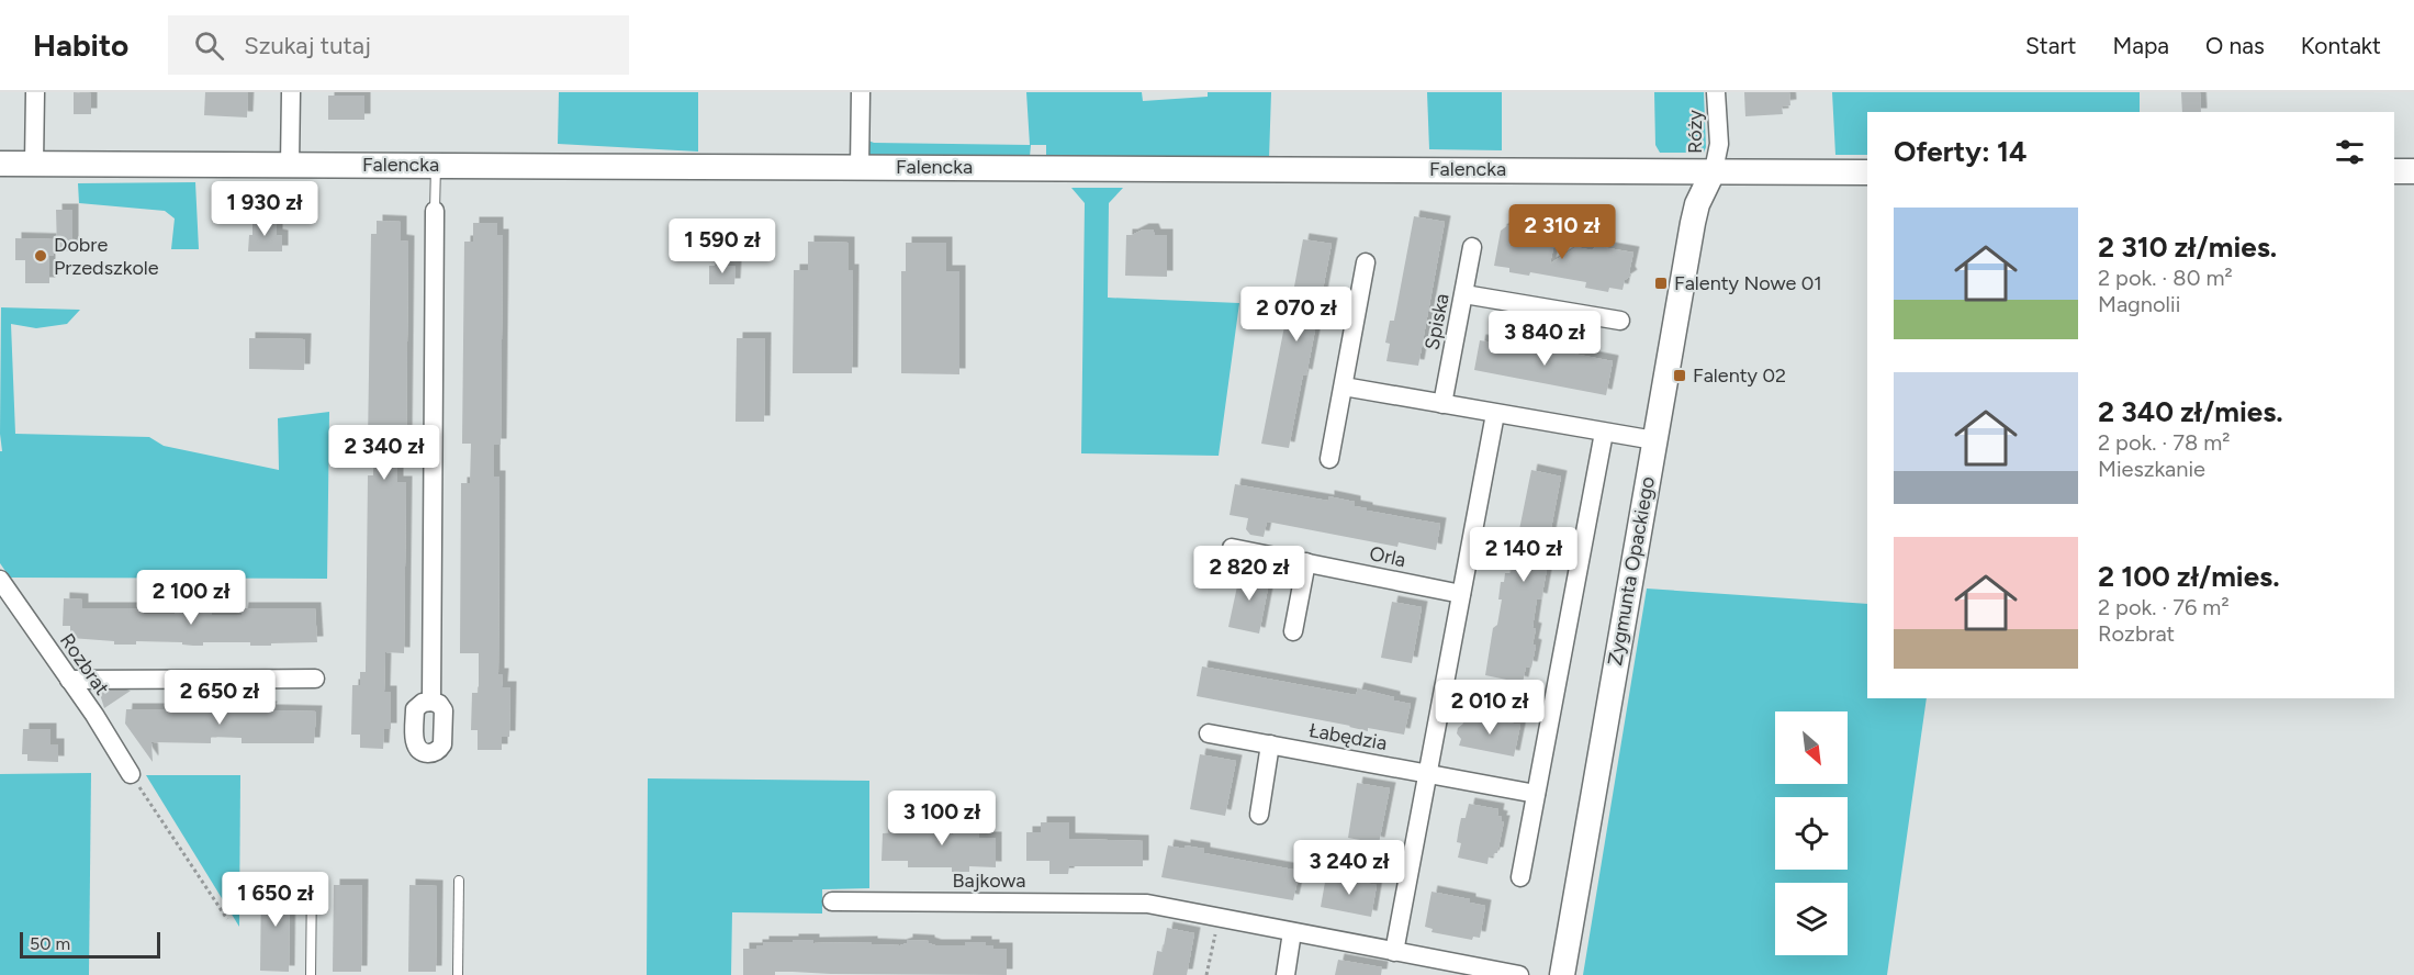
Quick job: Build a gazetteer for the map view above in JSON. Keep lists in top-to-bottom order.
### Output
{
  "streets": {
    "street": [
      "Róży",
      "Falencka",
      "Spiska",
      "Orla",
      "Zygmunta Opackiego",
      "Rozbrat",
      "Łabędzia",
      "Bajkowa"
    ]
  },
  "crossings": [
    ["Róży", "Falencka"],
    ["Róży", "Zygmunta Opackiego"],
    ["Falencka", "Zygmunta Opackiego"]
  ],
  "places": {
    "other": ["Dobre Przedszkole"],
    "transit": ["Falenty Nowe 01", "Falenty 02"]
  },
  "scale_bar": "50 m",
  "north": "bottom right",
  "page": {
    "header": "Habito",
    "search": "Szukaj tutaj",
    "nav": [
      "Start",
      "Mapa",
      "O nas",
      "Kontakt"
    ],
    "heading": "Oferty: 14",
    "price": [
      "1 930 zł",
      "2 310 zł",
      "1 590 zł",
      "2 070 zł",
      "3 840 zł",
      "2 340 zł",
      "2 140 zł",
      "2 820 zł",
      "2 100 zł",
      "2 650 zł",
      "2 010 zł",
      "3 100 zł",
      "3 240 zł",
      "1 650 zł"
    ],
    "list": [
      {
        "name": "2 310 zł/mies.",
        "note": "2 pok. · 80 m² · Magnolii"
      },
      {
        "name": "2 340 zł/mies.",
        "note": "2 pok. · 78 m² · Mieszkanie"
      },
      {
        "name": "2 100 zł/mies.",
        "note": "2 pok. · 76 m² · Rozbrat"
      }
    ],
    "scale": "50 m"
  }
}
